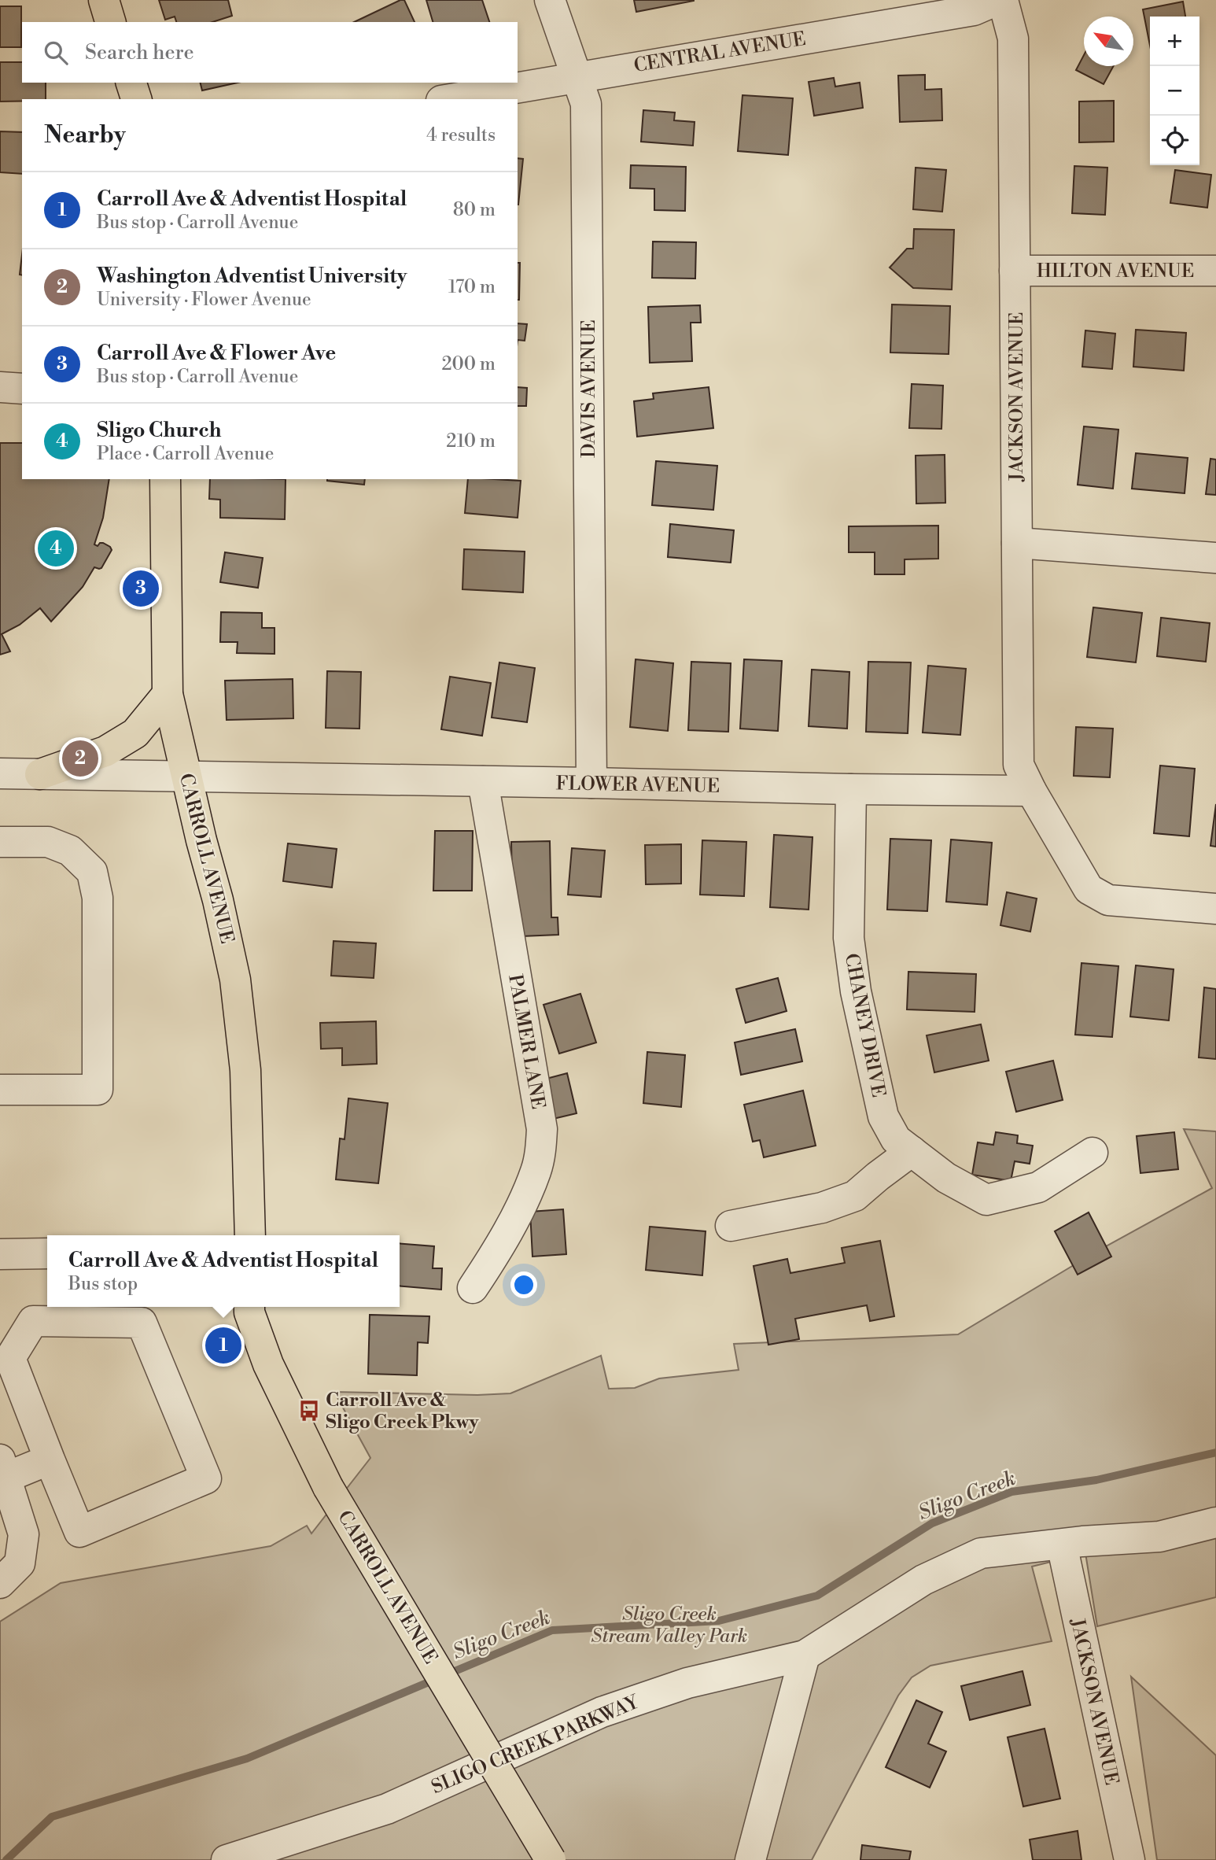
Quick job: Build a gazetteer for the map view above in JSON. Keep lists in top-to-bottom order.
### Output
{
  "streets": {
    "main road": ["CARROLL AVENUE"],
    "street": [
      "CENTRAL AVENUE",
      "HILTON AVENUE",
      "DAVIS AVENUE",
      "JACKSON AVENUE",
      "FLOWER AVENUE",
      "CHANEY DRIVE",
      "PALMER LANE",
      "SLIGO CREEK PARKWAY"
    ]
  },
  "crossings": [
    ["CENTRAL AVENUE", "DAVIS AVENUE"],
    ["HILTON AVENUE", "JACKSON AVENUE"],
    ["DAVIS AVENUE", "FLOWER AVENUE"],
    ["JACKSON AVENUE", "FLOWER AVENUE"],
    ["JACKSON AVENUE", "SLIGO CREEK PARKWAY"],
    ["FLOWER AVENUE", "CARROLL AVENUE"],
    ["FLOWER AVENUE", "CHANEY DRIVE"],
    ["FLOWER AVENUE", "PALMER LANE"]
  ],
  "water": ["Sligo Creek"],
  "parks": ["Sligo Creek Stream Valley Park"],
  "places": {
    "bus stop": ["Carroll Ave & Sligo Creek Pkwy"]
  },
  "north": "top left",
  "page": {
    "map_buttons": ["+", "−"],
    "search": "Search here",
    "heading": ["Nearby", "4 results"],
    "list": [
      {
        "mark": "1",
        "name": "Carroll Ave & Adventist Hospital",
        "note": "Bus stop · Carroll Avenue",
        "value": "80 m"
      },
      {
        "mark": "2",
        "name": "Washington Adventist University",
        "note": "University · Flower Avenue",
        "value": "170 m"
      },
      {
        "mark": "3",
        "name": "Carroll Ave & Flower Ave",
        "note": "Bus stop · Carroll Avenue",
        "value": "200 m"
      },
      {
        "mark": "4",
        "name": "Sligo Church",
        "note": "Place · Carroll Avenue",
        "value": "210 m"
      }
    ],
    "pins": [
      "4",
      "3",
      "2",
      "1"
    ],
    "popup": ["Carroll Ave & Adventist Hospital", "Bus stop"]
  }
}
